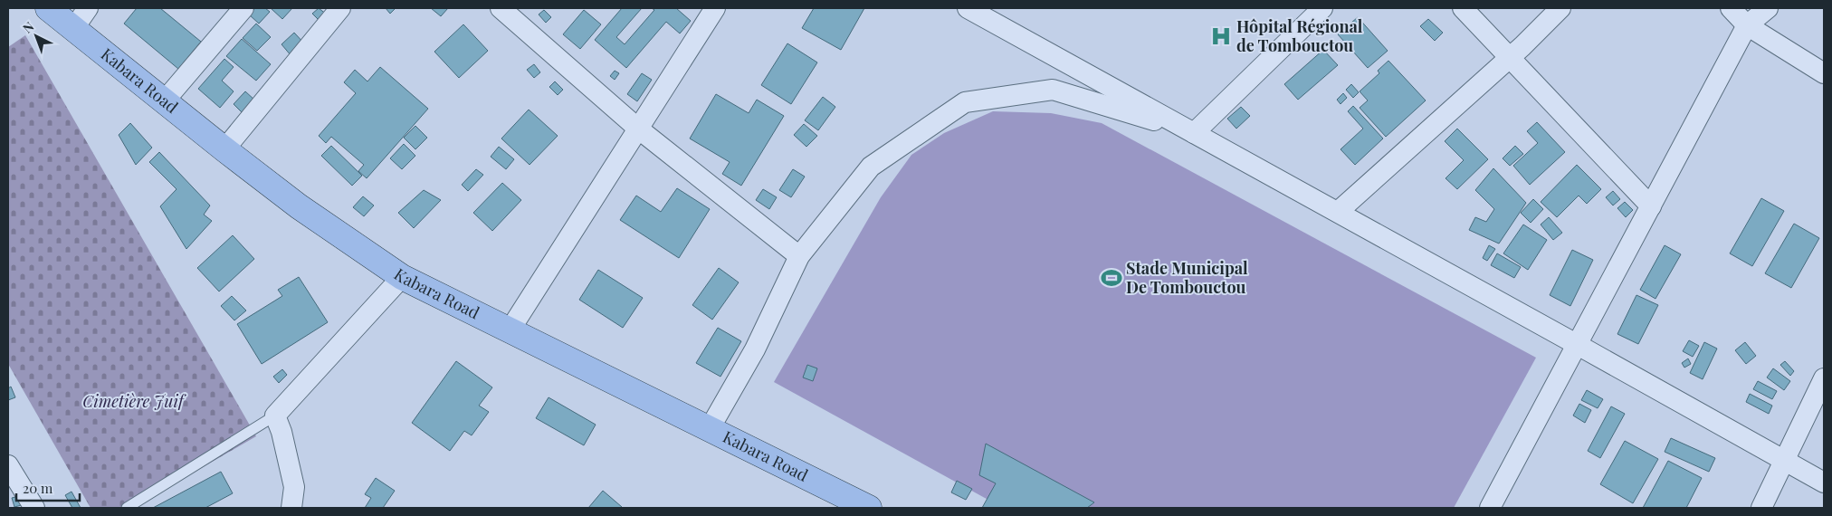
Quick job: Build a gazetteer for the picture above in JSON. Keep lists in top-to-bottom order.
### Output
{
  "streets": {
    "main road": ["Kabara Road"]
  },
  "parks": ["Cimetière Juif"],
  "places": {
    "hospital": ["Hôpital Régional de Tombouctou"],
    "sports": ["Stade Municipal De Tombouctou"]
  },
  "scale_bar": "20 m",
  "north": "top left"
}
